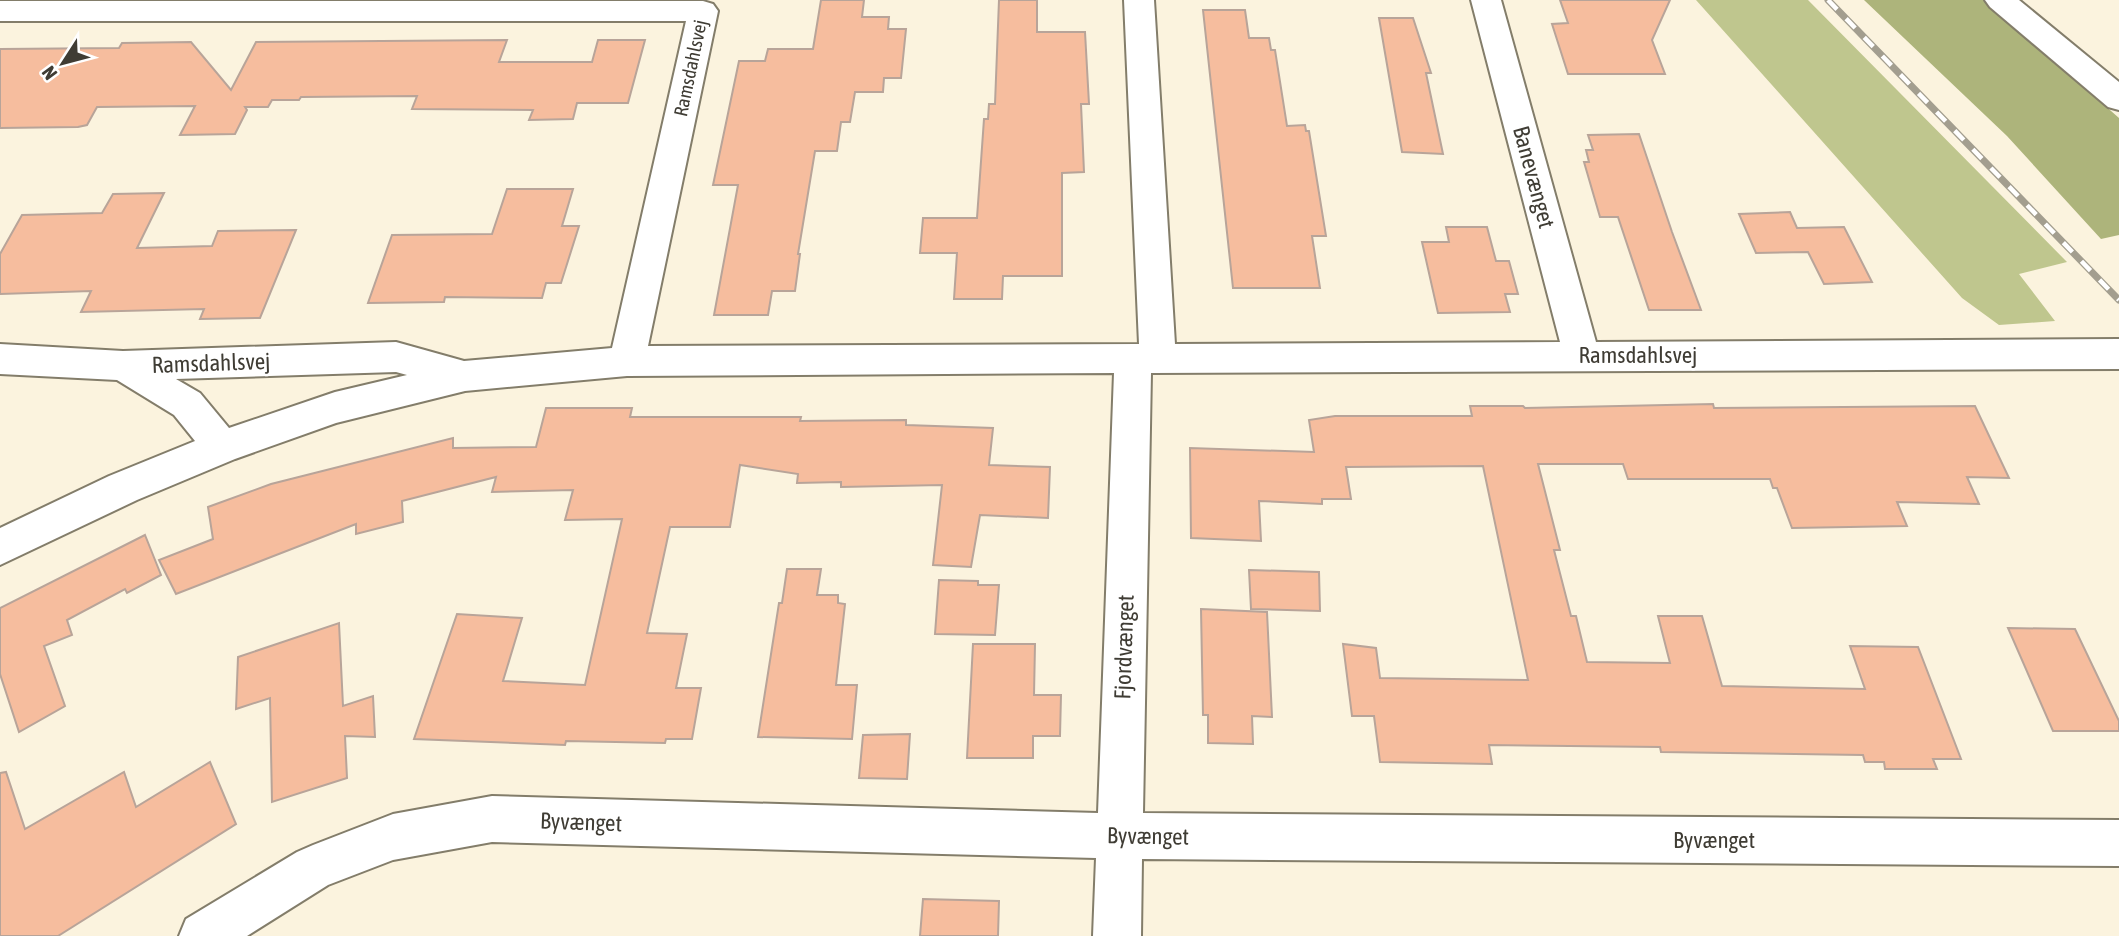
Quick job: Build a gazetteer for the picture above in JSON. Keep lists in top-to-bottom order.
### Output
{
  "streets": {
    "street": [
      "Ramsdahlsvej",
      "Banevænget",
      "Fjordvænget",
      "Byvænget"
    ]
  },
  "crossings": [
    ["Ramsdahlsvej", "Banevænget"],
    ["Ramsdahlsvej", "Fjordvænget"],
    ["Fjordvænget", "Byvænget"]
  ],
  "north": "bottom left"
}
